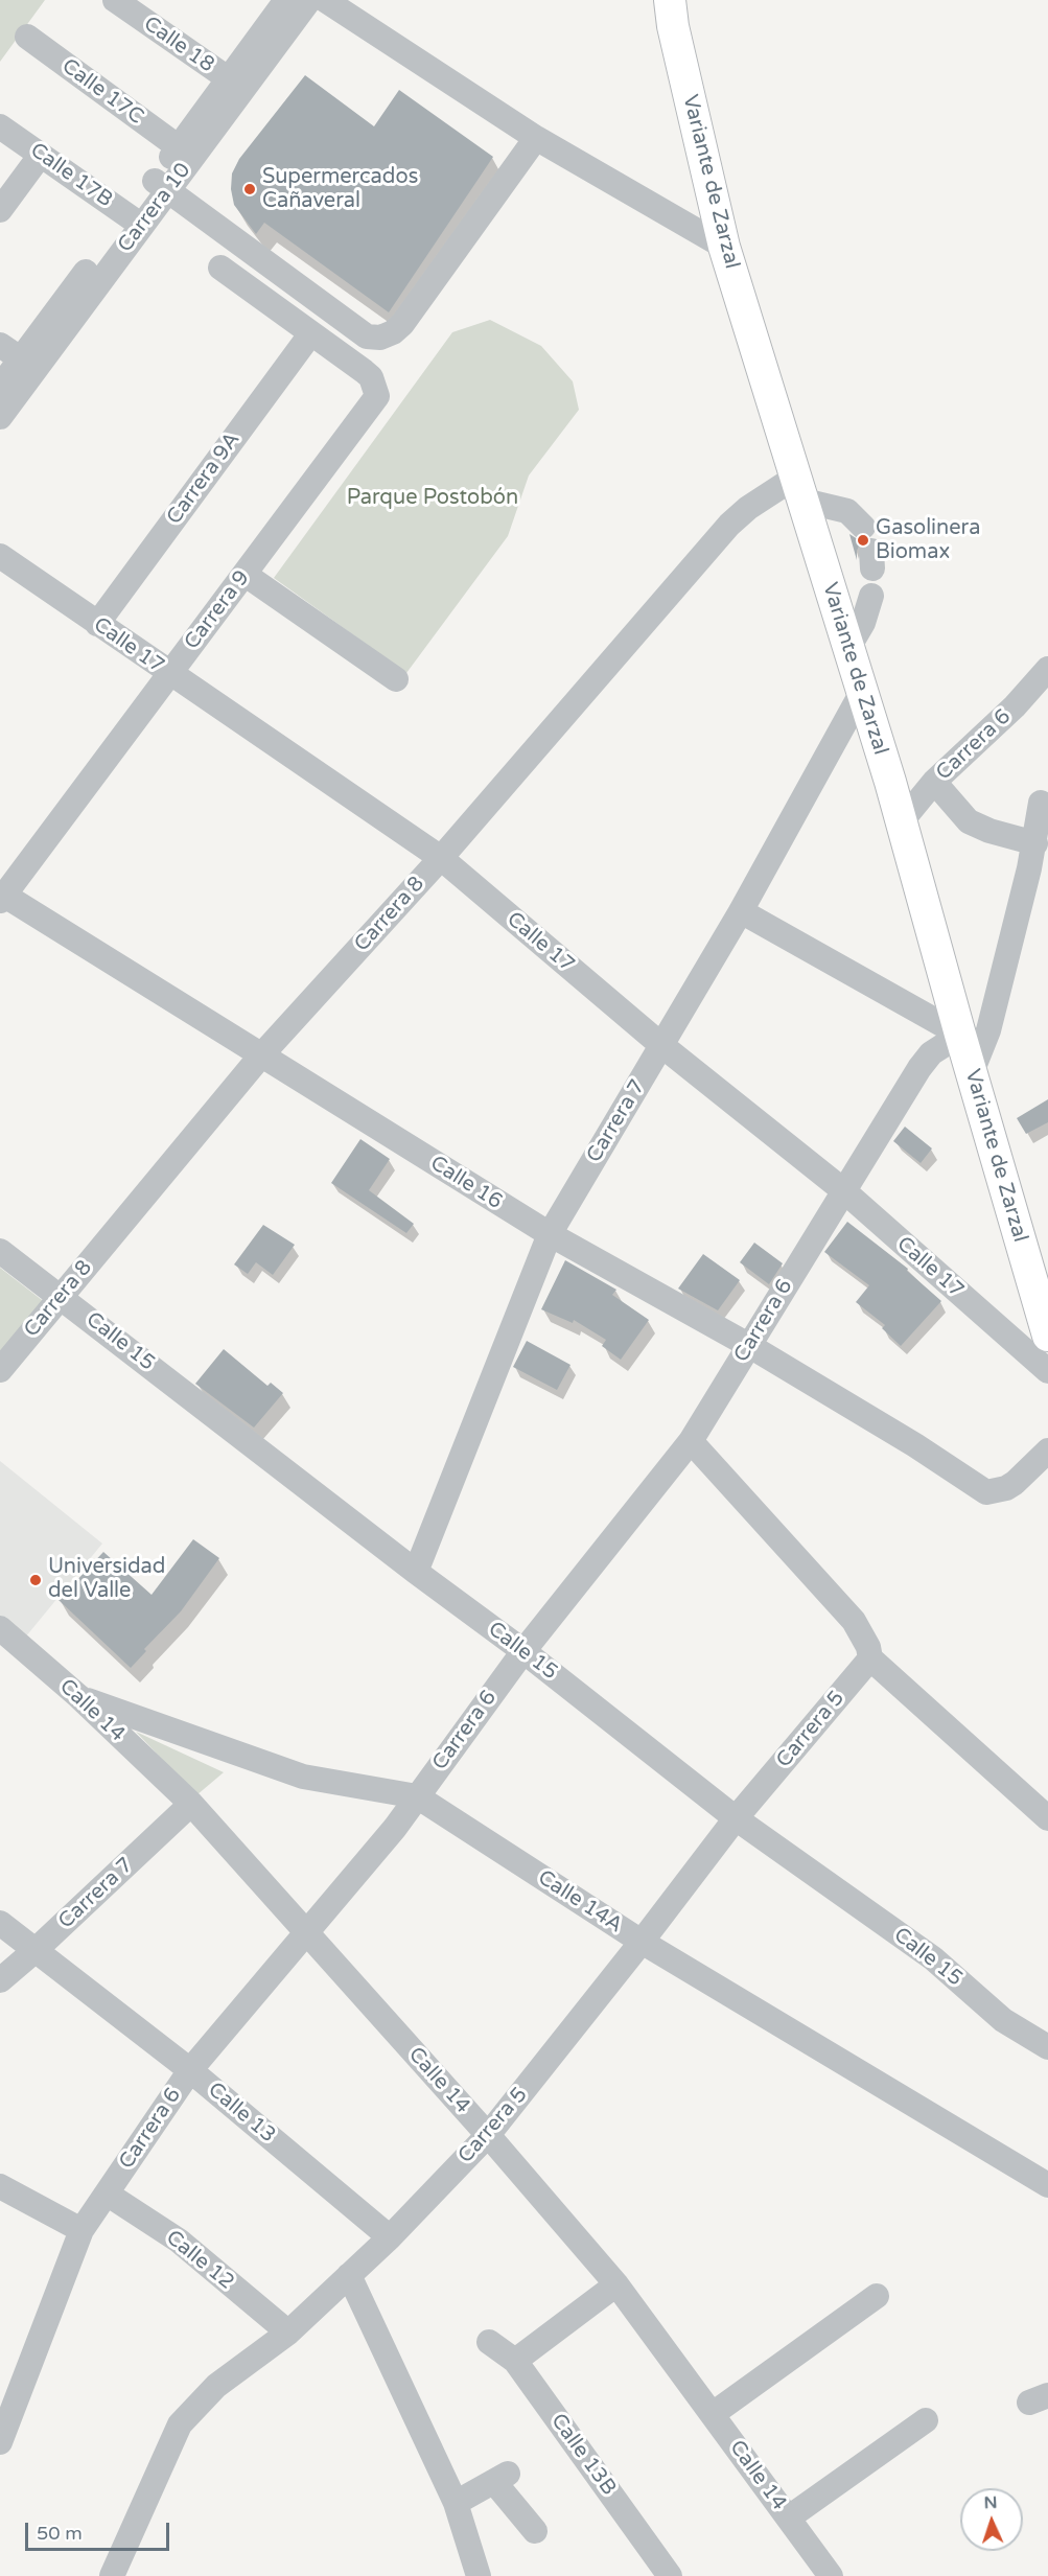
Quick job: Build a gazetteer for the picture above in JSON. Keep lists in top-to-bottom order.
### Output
{
  "streets": {
    "main road": ["Variante de Zarzal"],
    "street": [
      "Calle 18",
      "Calle 17C",
      "Calle 17B",
      "Carrera 10",
      "Carrera 9A",
      "Carrera 9",
      "Calle 17",
      "Carrera 6",
      "Carrera 8",
      "Carrera 7",
      "Calle 16",
      "Calle 15",
      "Calle 14",
      "Carrera 5",
      "Calle 14A",
      "Calle 13",
      "Calle 12",
      "Calle 13B"
    ]
  },
  "crossings": [
    ["Calle 18", "Carrera 10"],
    ["Calle 17C", "Carrera 10"],
    ["Calle 17B", "Carrera 10"],
    ["Variante de Zarzal", "Carrera 6"],
    ["Variante de Zarzal", "Carrera 8"],
    ["Variante de Zarzal", "Carrera 7"],
    ["Carrera 9A", "Carrera 9"],
    ["Carrera 9A", "Calle 17"],
    ["Carrera 9", "Calle 17"],
    ["Carrera 9", "Calle 16"],
    ["Calle 17", "Carrera 6"],
    ["Calle 17", "Carrera 8"],
    ["Calle 17", "Carrera 7"],
    ["Carrera 6", "Calle 16"],
    ["Carrera 6", "Calle 15"],
    ["Carrera 6", "Calle 14"],
    ["Carrera 6", "Calle 14A"],
    ["Carrera 6", "Calle 13"],
    ["Carrera 6", "Calle 12"],
    ["Carrera 8", "Calle 16"],
    ["Carrera 8", "Calle 15"],
    ["Carrera 7", "Calle 16"],
    ["Carrera 7", "Calle 15"],
    ["Carrera 7", "Calle 14"],
    ["Carrera 7", "Calle 13"],
    ["Calle 15", "Carrera 5"],
    ["Calle 14", "Carrera 5"],
    ["Calle 14", "Calle 14A"],
    ["Carrera 5", "Calle 14A"],
    ["Carrera 5", "Calle 13"],
    ["Carrera 5", "Calle 12"]
  ],
  "parks": ["Parque Postobón"],
  "places": ["Supermercados Cañaveral", "Gasolinera Biomax", "Universidad del Valle"],
  "scale_bar": "50 m",
  "north": "top"
}
